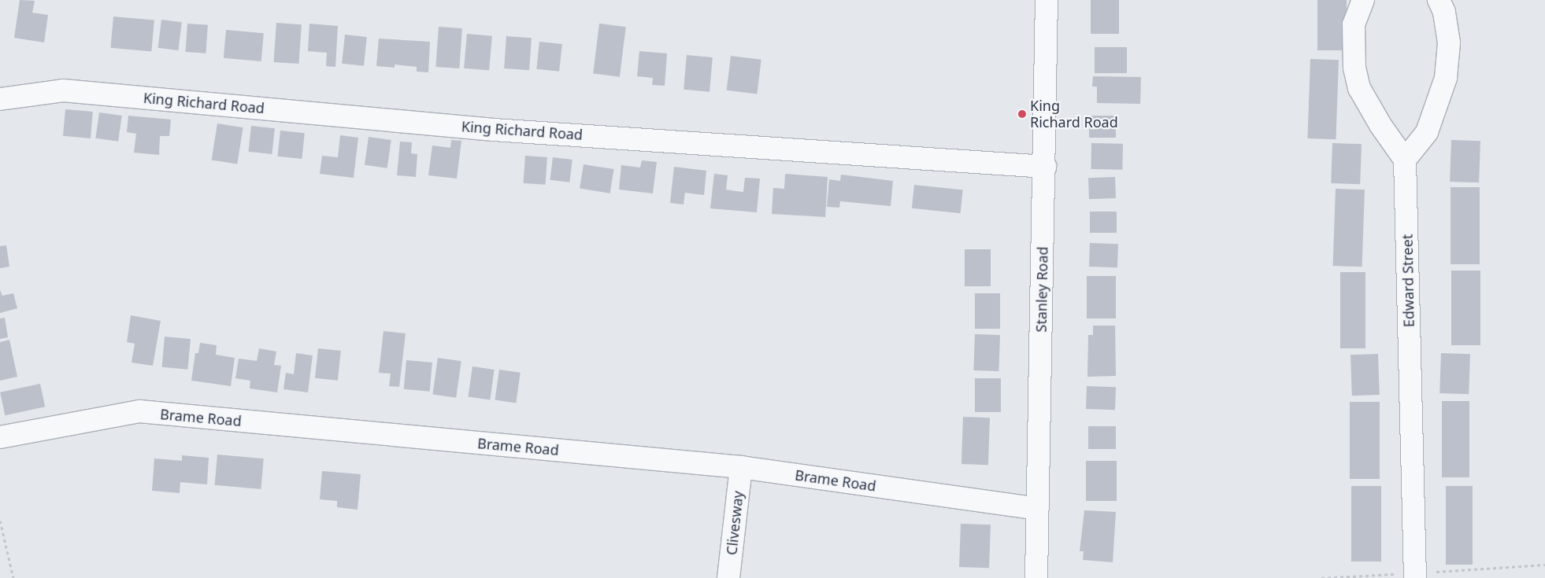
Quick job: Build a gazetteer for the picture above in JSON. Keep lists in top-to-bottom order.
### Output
{
  "streets": {
    "street": [
      "King Richard Road",
      "Edward Street",
      "Stanley Road",
      "Brame Road",
      "Clivesway"
    ]
  },
  "crossings": [
    ["King Richard Road", "Stanley Road"],
    ["Stanley Road", "Brame Road"],
    ["Brame Road", "Clivesway"]
  ],
  "places": ["King Richard Road"]
}
